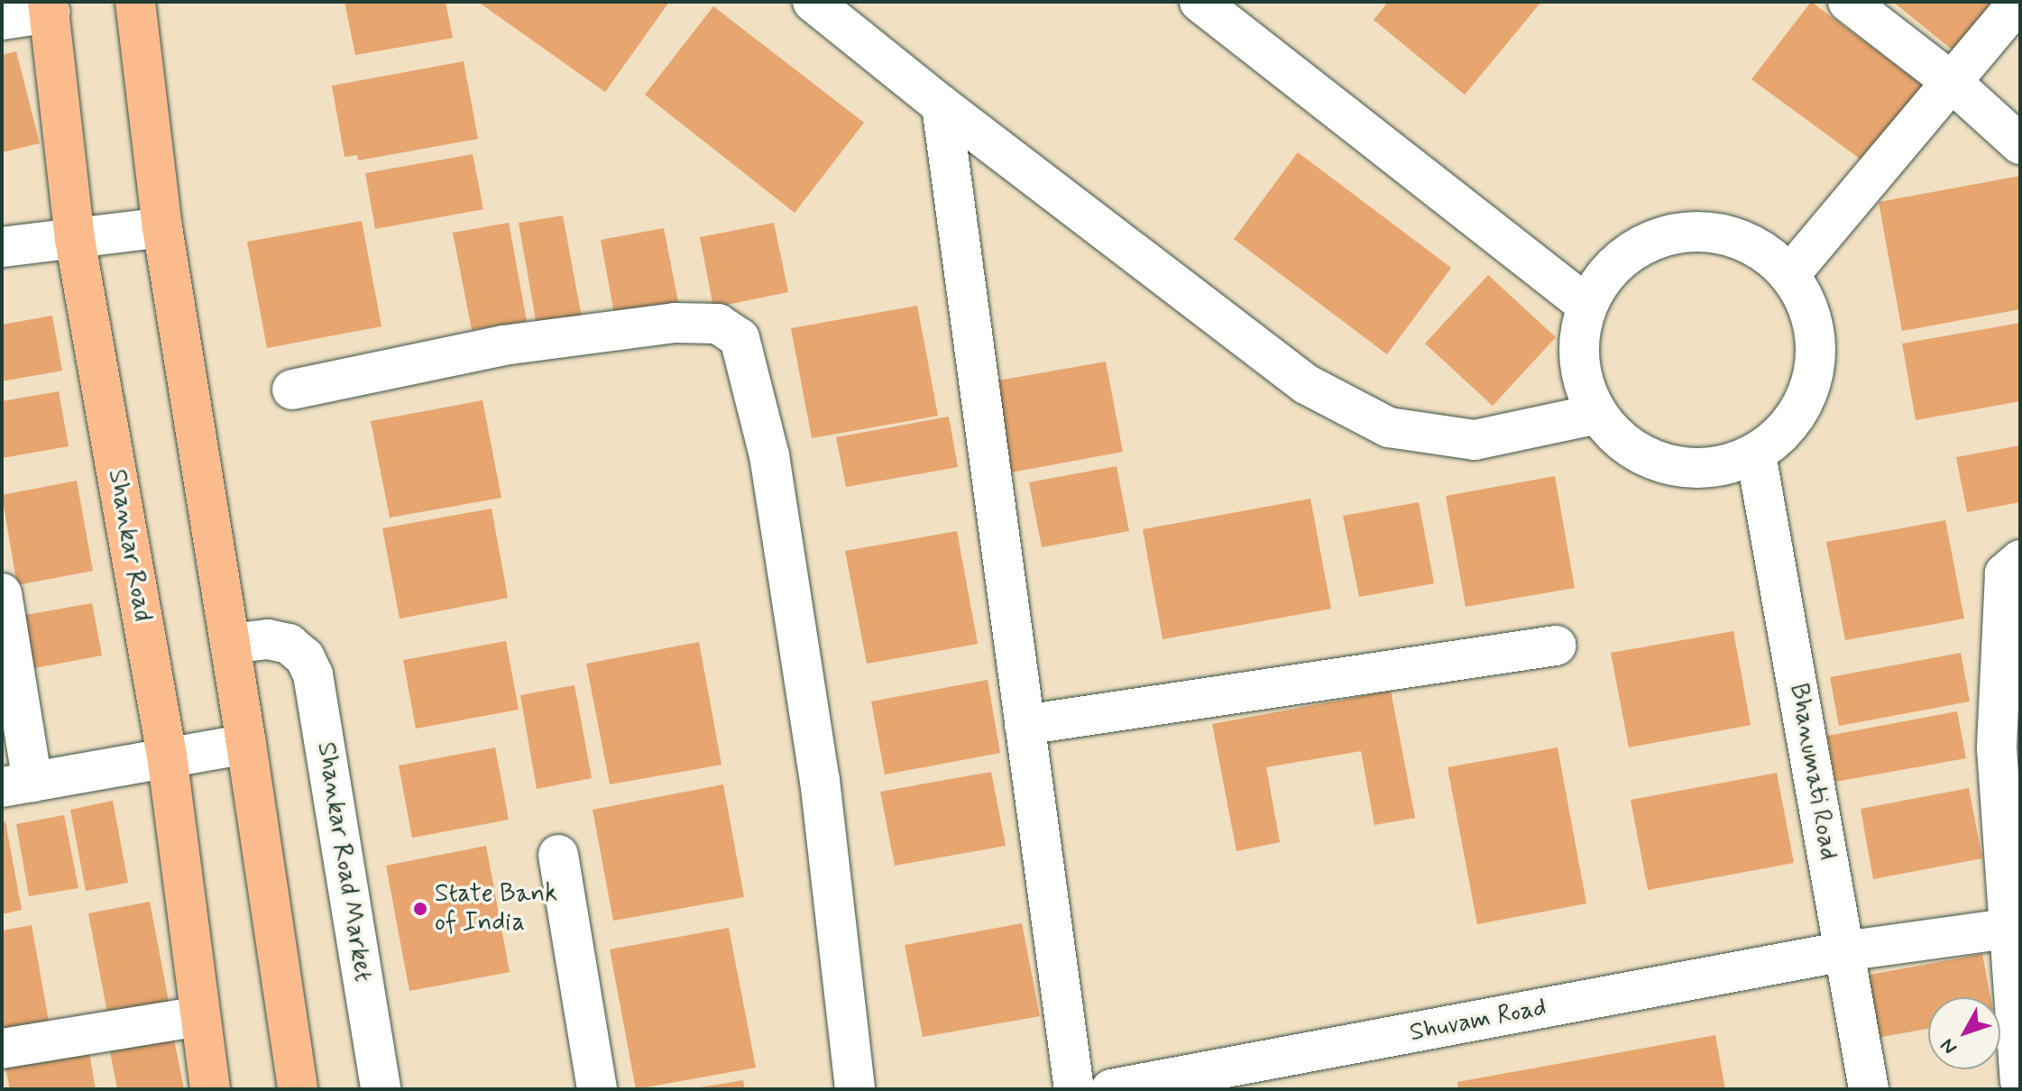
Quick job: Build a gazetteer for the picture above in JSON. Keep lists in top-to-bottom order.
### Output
{
  "streets": {
    "main road": ["Shankar Road"],
    "street": ["Bhanumati Road", "Shankar Road Market", "Shuvam Road"]
  },
  "crossings": [
    ["Bhanumati Road", "Shuvam Road"]
  ],
  "places": ["State Bank of India"],
  "north": "bottom left"
}
